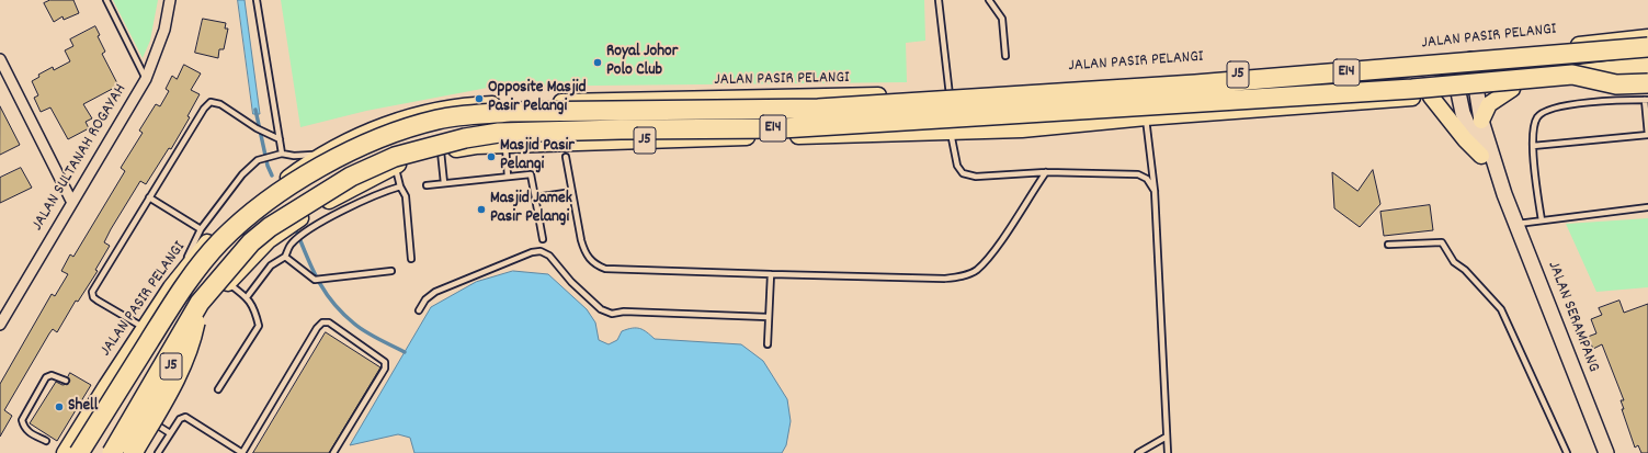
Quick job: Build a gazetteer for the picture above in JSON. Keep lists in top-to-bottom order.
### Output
{
  "streets": {
    "highway": ["E14"],
    "main road": ["JALAN PASIR PELANGI", "J5", "JALAN SERAMPANG"],
    "street": ["JALAN SULTANAH ROGAYAH"]
  },
  "crossings": [
    ["JALAN PASIR PELANGI", "JALAN SERAMPANG"],
    ["J5", "JALAN SERAMPANG"]
  ],
  "places": [
    "Royal Johor Polo Club",
    "Opposite Masjid Pasir Pelangi",
    "Masjid Pasir Pelangi",
    "Masjid Jamek Pasir Pelangi",
    "Shell"
  ]
}
